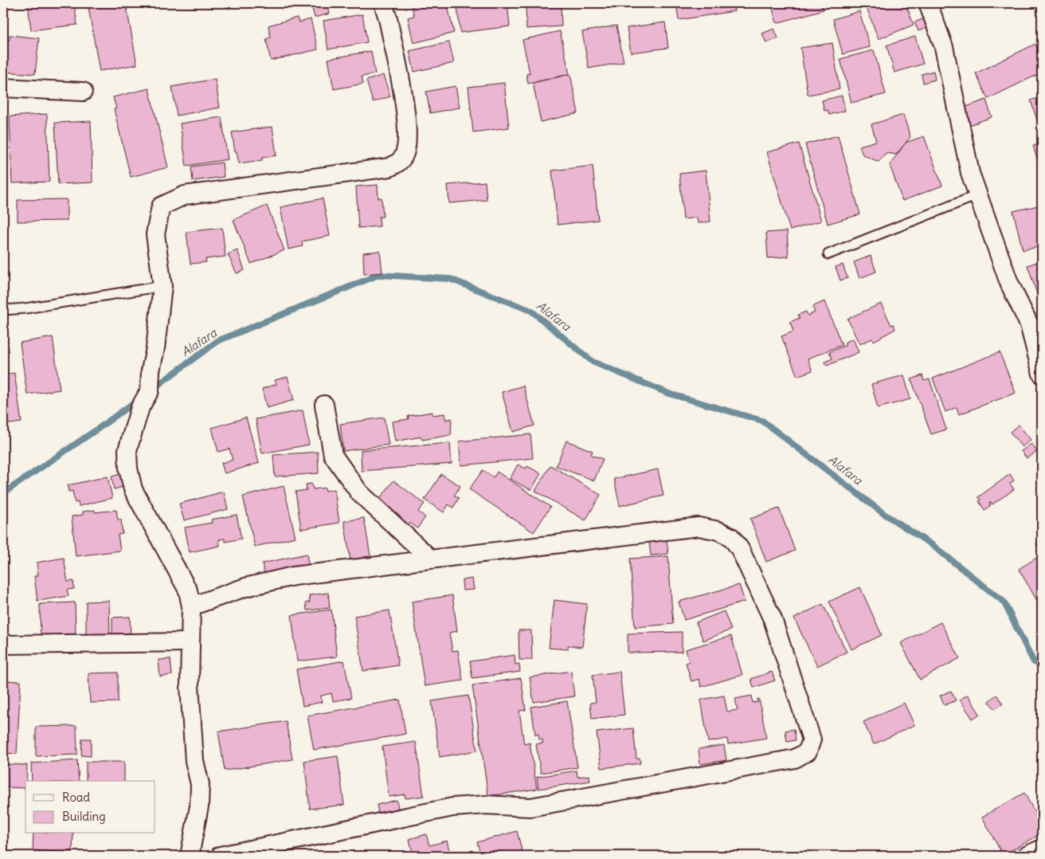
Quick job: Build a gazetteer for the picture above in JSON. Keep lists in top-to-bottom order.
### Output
{
  "water": ["Alafara"],
  "legend": ["Road", "Building"]
}
